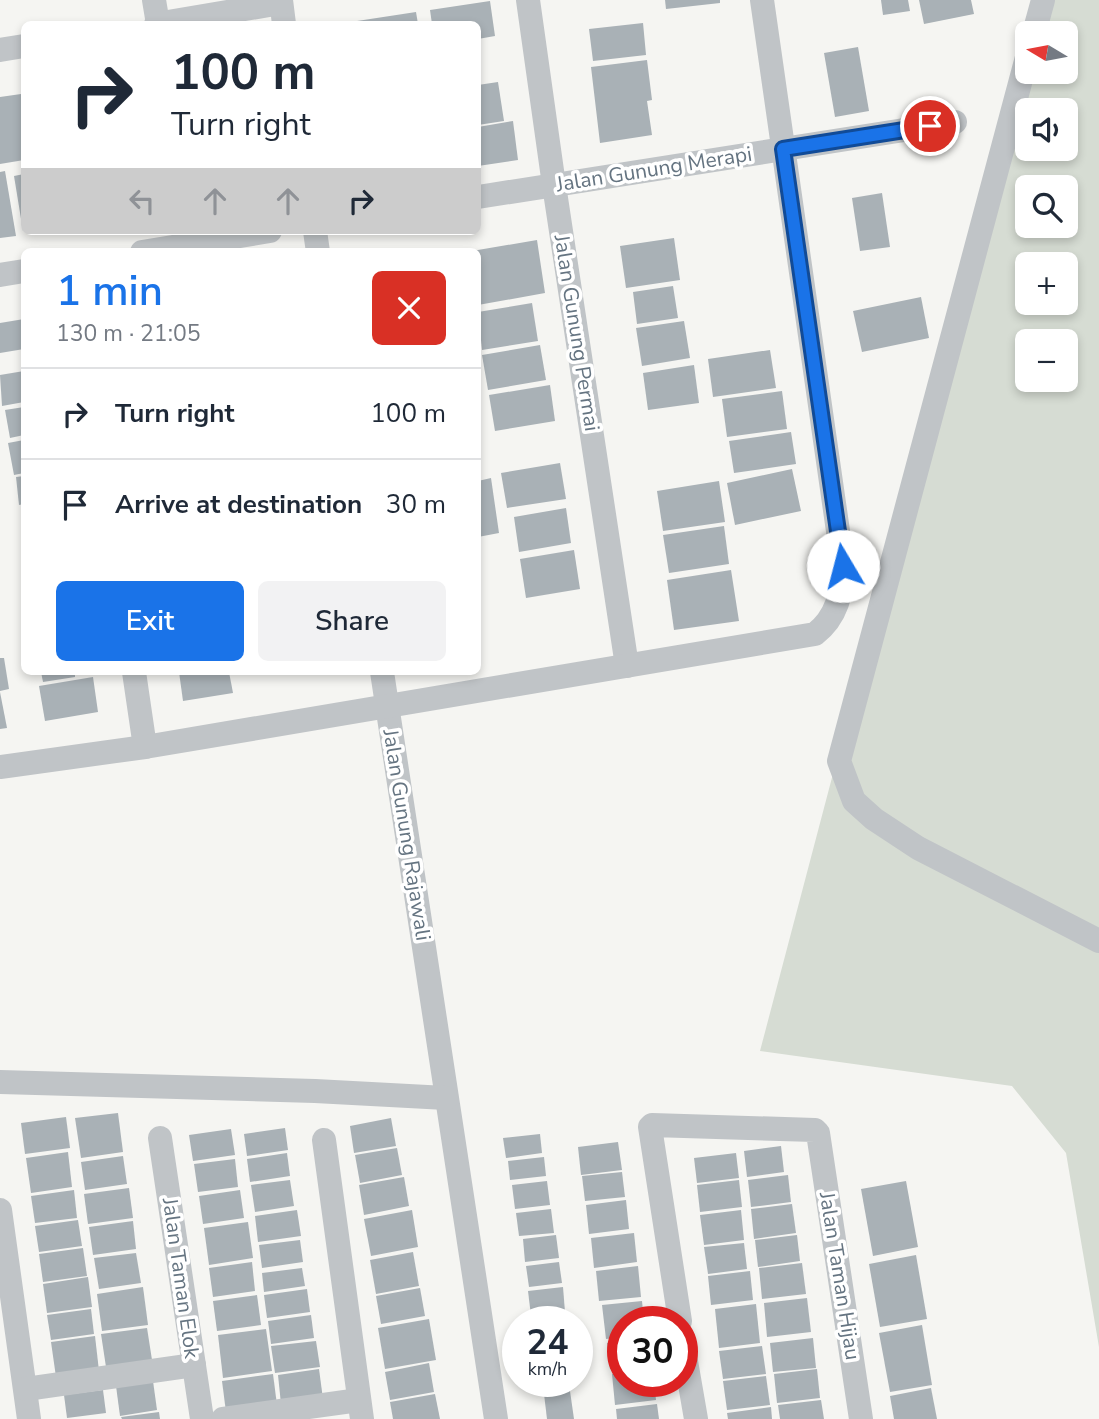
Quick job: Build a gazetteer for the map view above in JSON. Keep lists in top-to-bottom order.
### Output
{
  "streets": {
    "street": [
      "Jalan Gunung Merapi",
      "Jalan Gunung Permai",
      "Jalan Gunung Rajawali",
      "Jalan Taman Hijau",
      "Jalan Taman Elok"
    ]
  },
  "crossings": [
    ["Jalan Gunung Merapi", "Jalan Gunung Permai"]
  ],
  "north": "left",
  "page": {
    "map_buttons": ["+", "−"],
    "turn": ["100 m", "Turn right"],
    "heading": ["1 min", "130 m · 21:05"],
    "list": [
      {
        "name": "Turn right",
        "value": "100 m"
      },
      {
        "name": "Arrive at destination",
        "value": "30 m"
      }
    ],
    "buttons": ["Exit", "Share"],
    "speed": "24 km/h",
    "limit": "30"
  }
}
